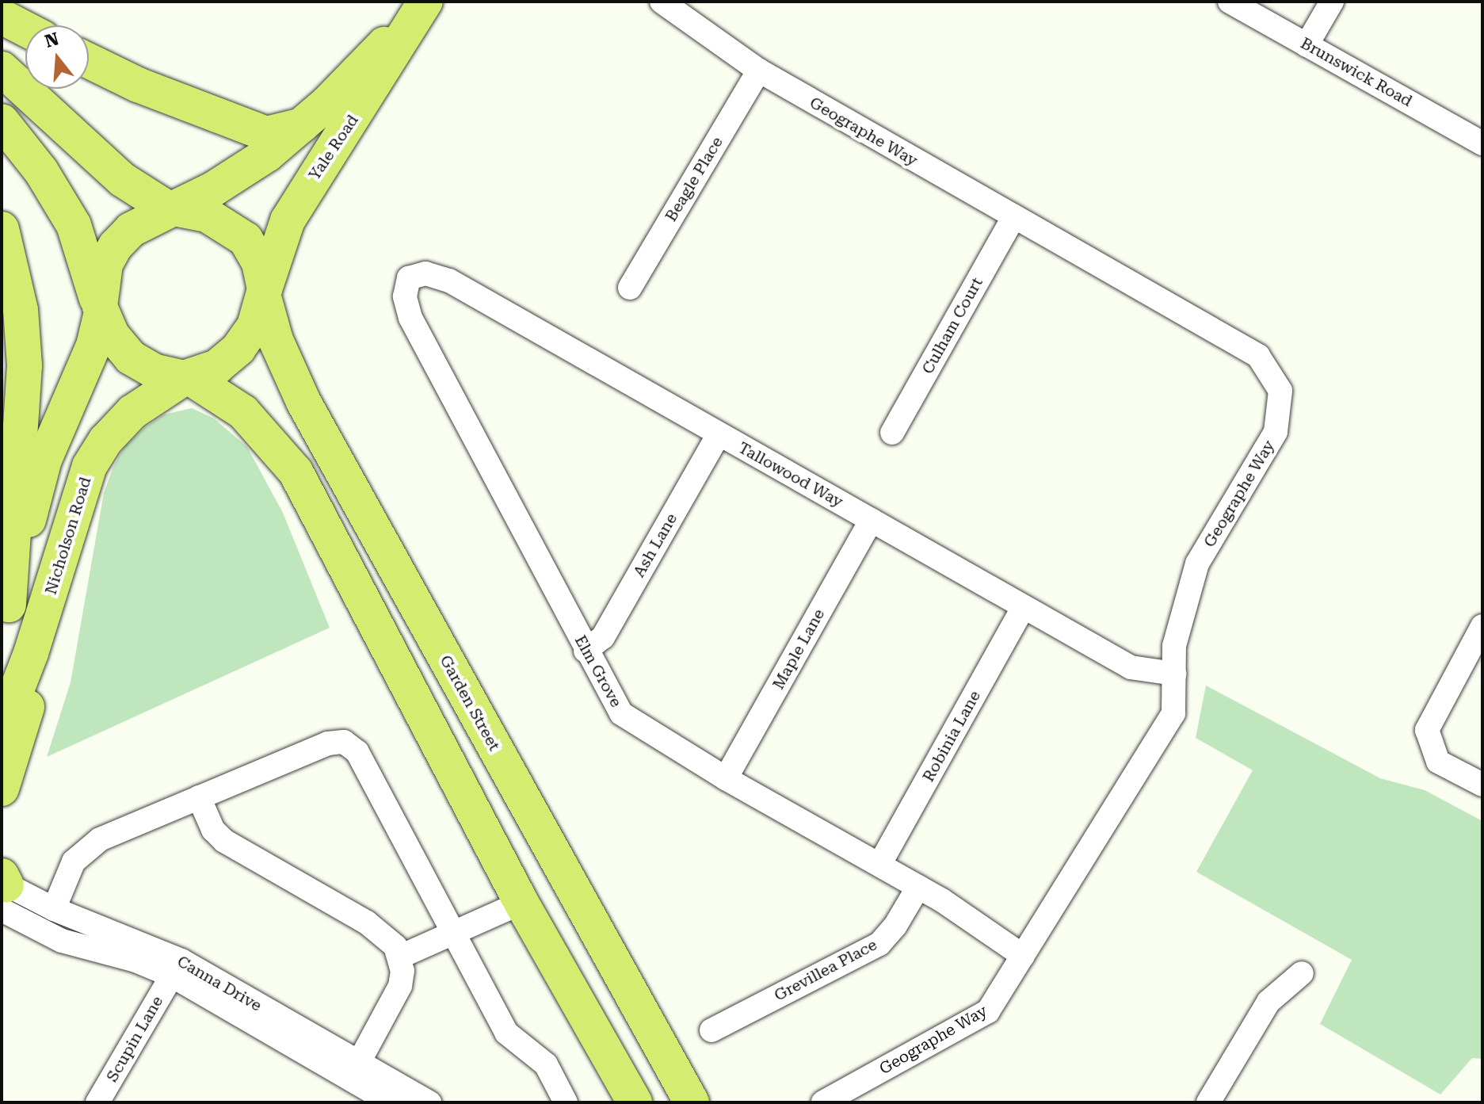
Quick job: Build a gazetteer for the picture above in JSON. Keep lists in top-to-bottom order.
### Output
{
  "streets": {
    "main road": ["Yale Road", "Nicholson Road", "Garden Street"],
    "street": [
      "Brunswick Road",
      "Geographe Way",
      "Beagle Place",
      "Culham Court",
      "Tallowood Way",
      "Ash Lane",
      "Maple Lane",
      "Elm Grove",
      "Robinia Lane",
      "Grevillea Place",
      "Canna Drive",
      "Scupin Lane"
    ]
  },
  "crossings": [
    ["Geographe Way", "Beagle Place"],
    ["Geographe Way", "Culham Court"],
    ["Geographe Way", "Tallowood Way"],
    ["Geographe Way", "Elm Grove"],
    ["Yale Road", "Nicholson Road"],
    ["Yale Road", "Garden Street"],
    ["Tallowood Way", "Ash Lane"],
    ["Tallowood Way", "Maple Lane"],
    ["Tallowood Way", "Elm Grove"],
    ["Tallowood Way", "Robinia Lane"],
    ["Nicholson Road", "Garden Street"],
    ["Ash Lane", "Elm Grove"],
    ["Maple Lane", "Elm Grove"],
    ["Elm Grove", "Robinia Lane"],
    ["Elm Grove", "Grevillea Place"],
    ["Canna Drive", "Scupin Lane"]
  ],
  "north": "top"
}
